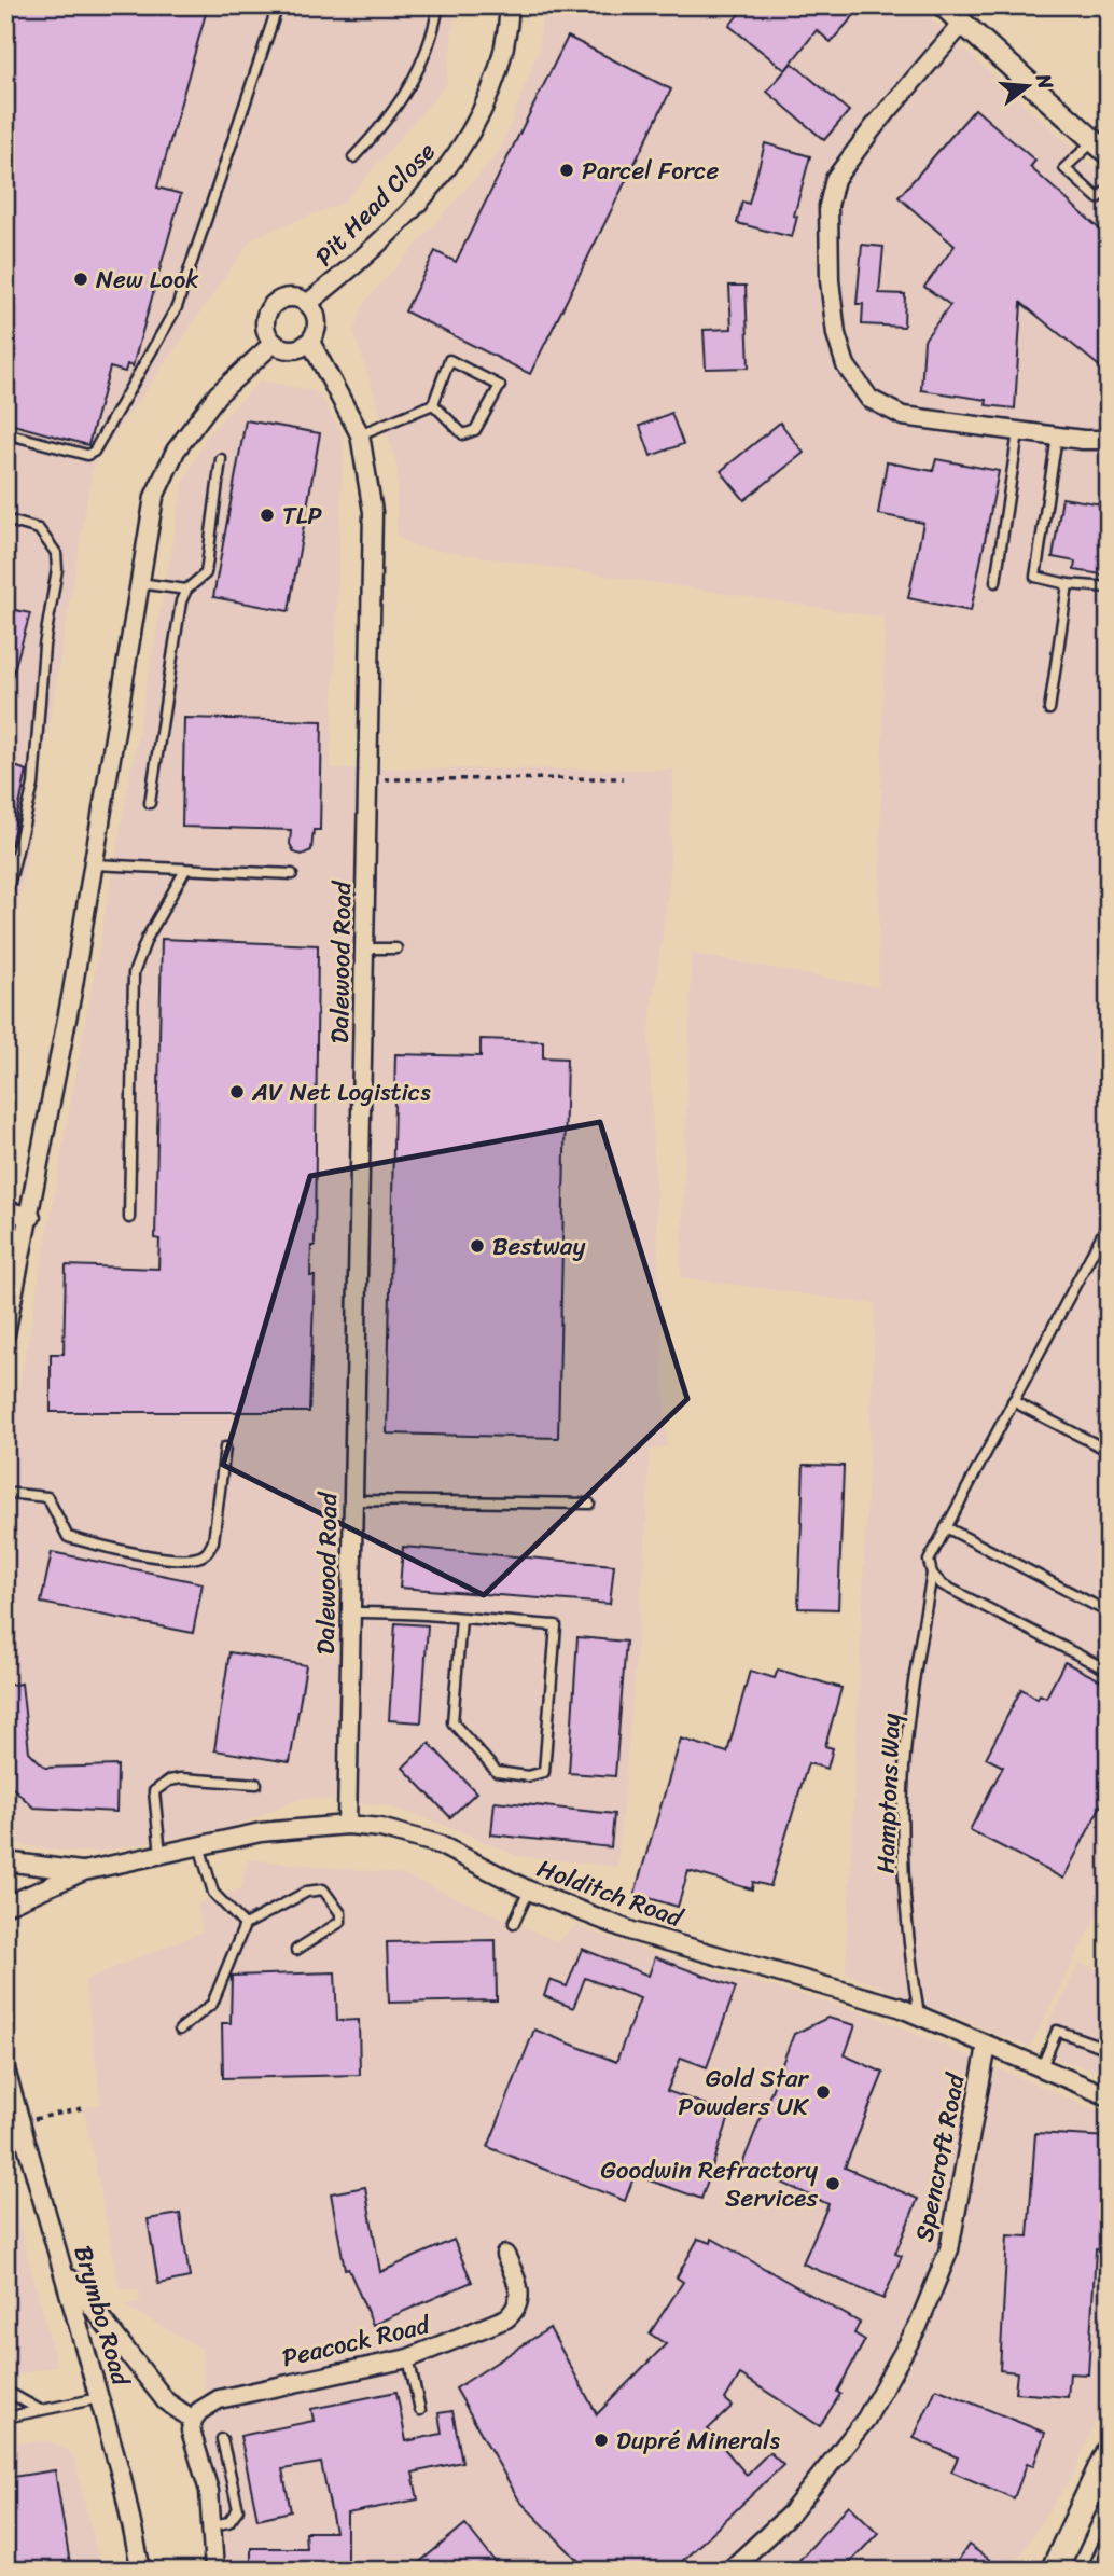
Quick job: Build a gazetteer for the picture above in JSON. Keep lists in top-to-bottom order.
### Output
{
  "streets": {
    "street": [
      "Pit Head Close",
      "Dalewood Road",
      "Holditch Road",
      "Spencroft Road",
      "Brymbo Road",
      "Peacock Road"
    ],
    "lane": ["Hamptons Way"]
  },
  "crossings": [
    ["Pit Head Close", "Dalewood Road"],
    ["Dalewood Road", "Holditch Road"],
    ["Hamptons Way", "Holditch Road"],
    ["Holditch Road", "Spencroft Road"]
  ],
  "places": [
    "Parcel Force",
    "New Look",
    "TLP",
    "AV Net Logistics",
    "Bestway",
    "Gold Star Powders UK",
    "Goodwin Refractory Services",
    "Dupré Minerals"
  ],
  "north": "right"
}
